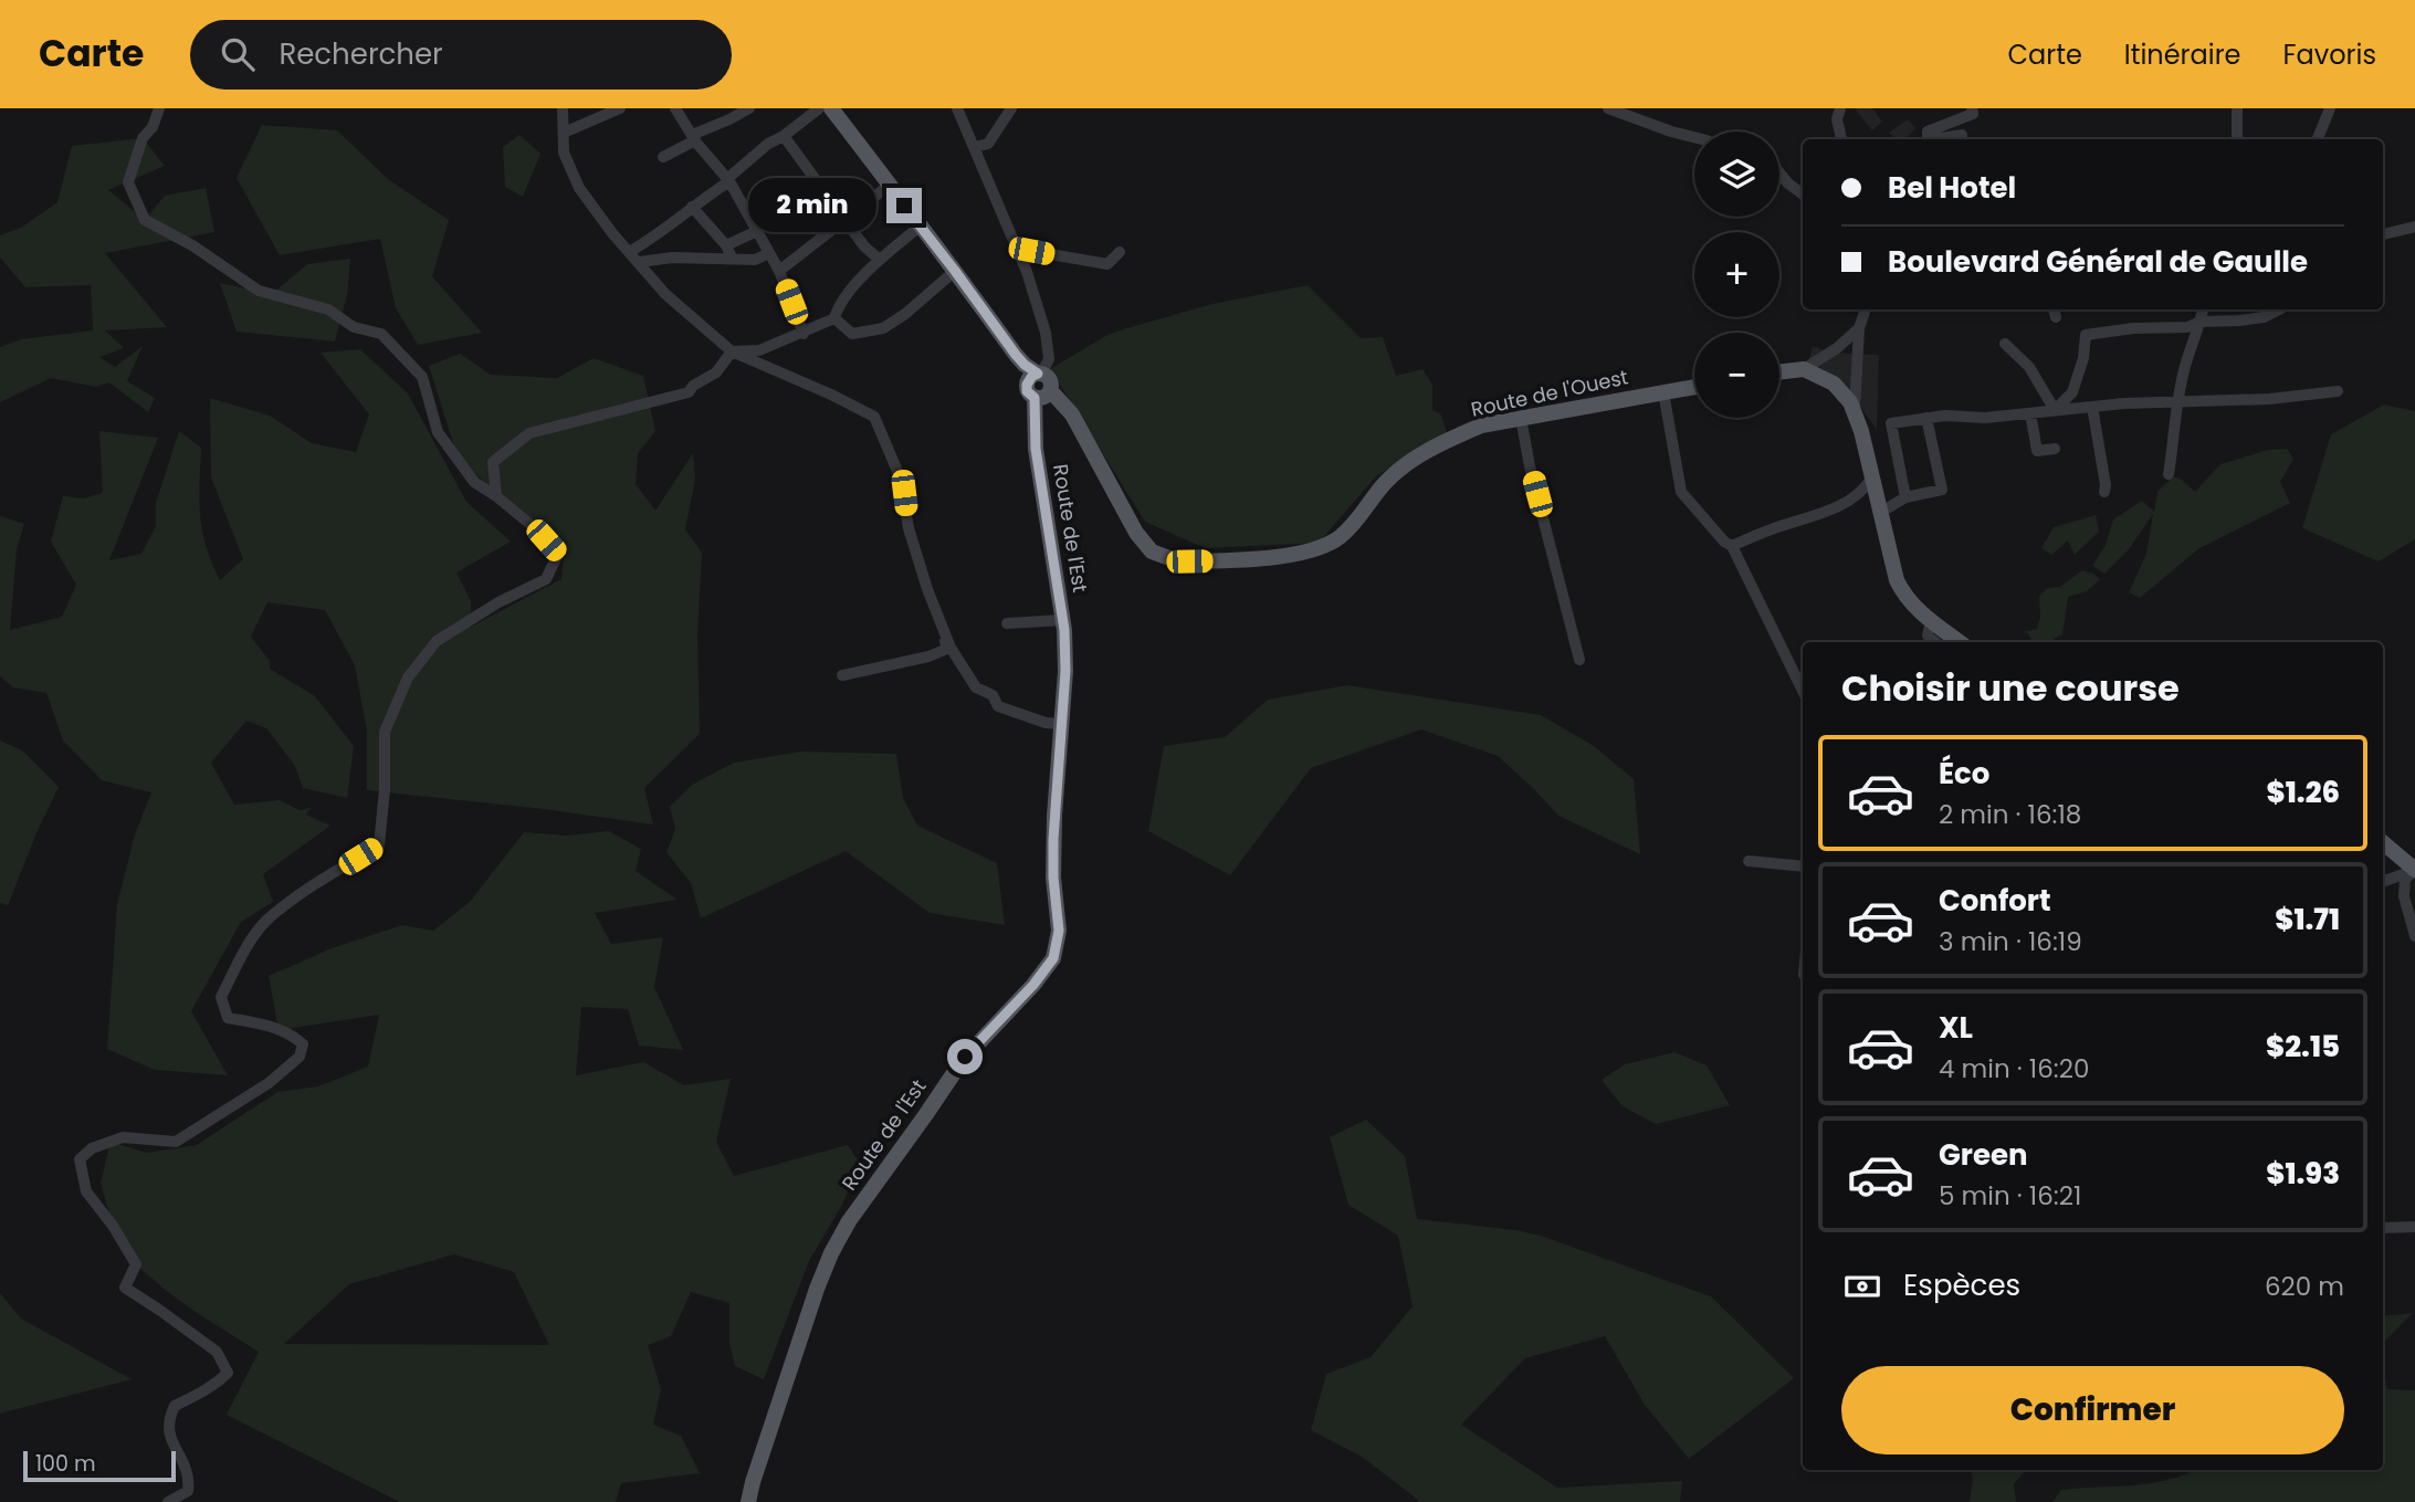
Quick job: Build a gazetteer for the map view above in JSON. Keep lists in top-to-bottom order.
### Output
{
  "streets": {
    "main road": ["Route de l'Ouest", "Route de l'Est"]
  },
  "crossings": [
    ["Route de l'Ouest", "Route de l'Est"]
  ],
  "scale_bar": "100 m",
  "page": {
    "header": "Carte",
    "search": "Rechercher",
    "nav": ["Carte", "Itinéraire", "Favoris"],
    "map_buttons": ["+", "−"],
    "banner": ["Bel Hotel", "Boulevard Général de Gaulle"],
    "bubble": "2 min",
    "heading": "Choisir une course",
    "list": [
      {
        "name": "Éco",
        "note": "2 min · 16:18",
        "value": "$1.26"
      },
      {
        "name": "Confort",
        "note": "3 min · 16:19",
        "value": "$1.71"
      },
      {
        "name": "XL",
        "note": "4 min · 16:20",
        "value": "$2.15"
      },
      {
        "name": "Green",
        "note": "5 min · 16:21",
        "value": "$1.93"
      }
    ],
    "pay": ["Espèces", "620 m"],
    "buttons": "Confirmer",
    "scale": "100 m"
  }
}
